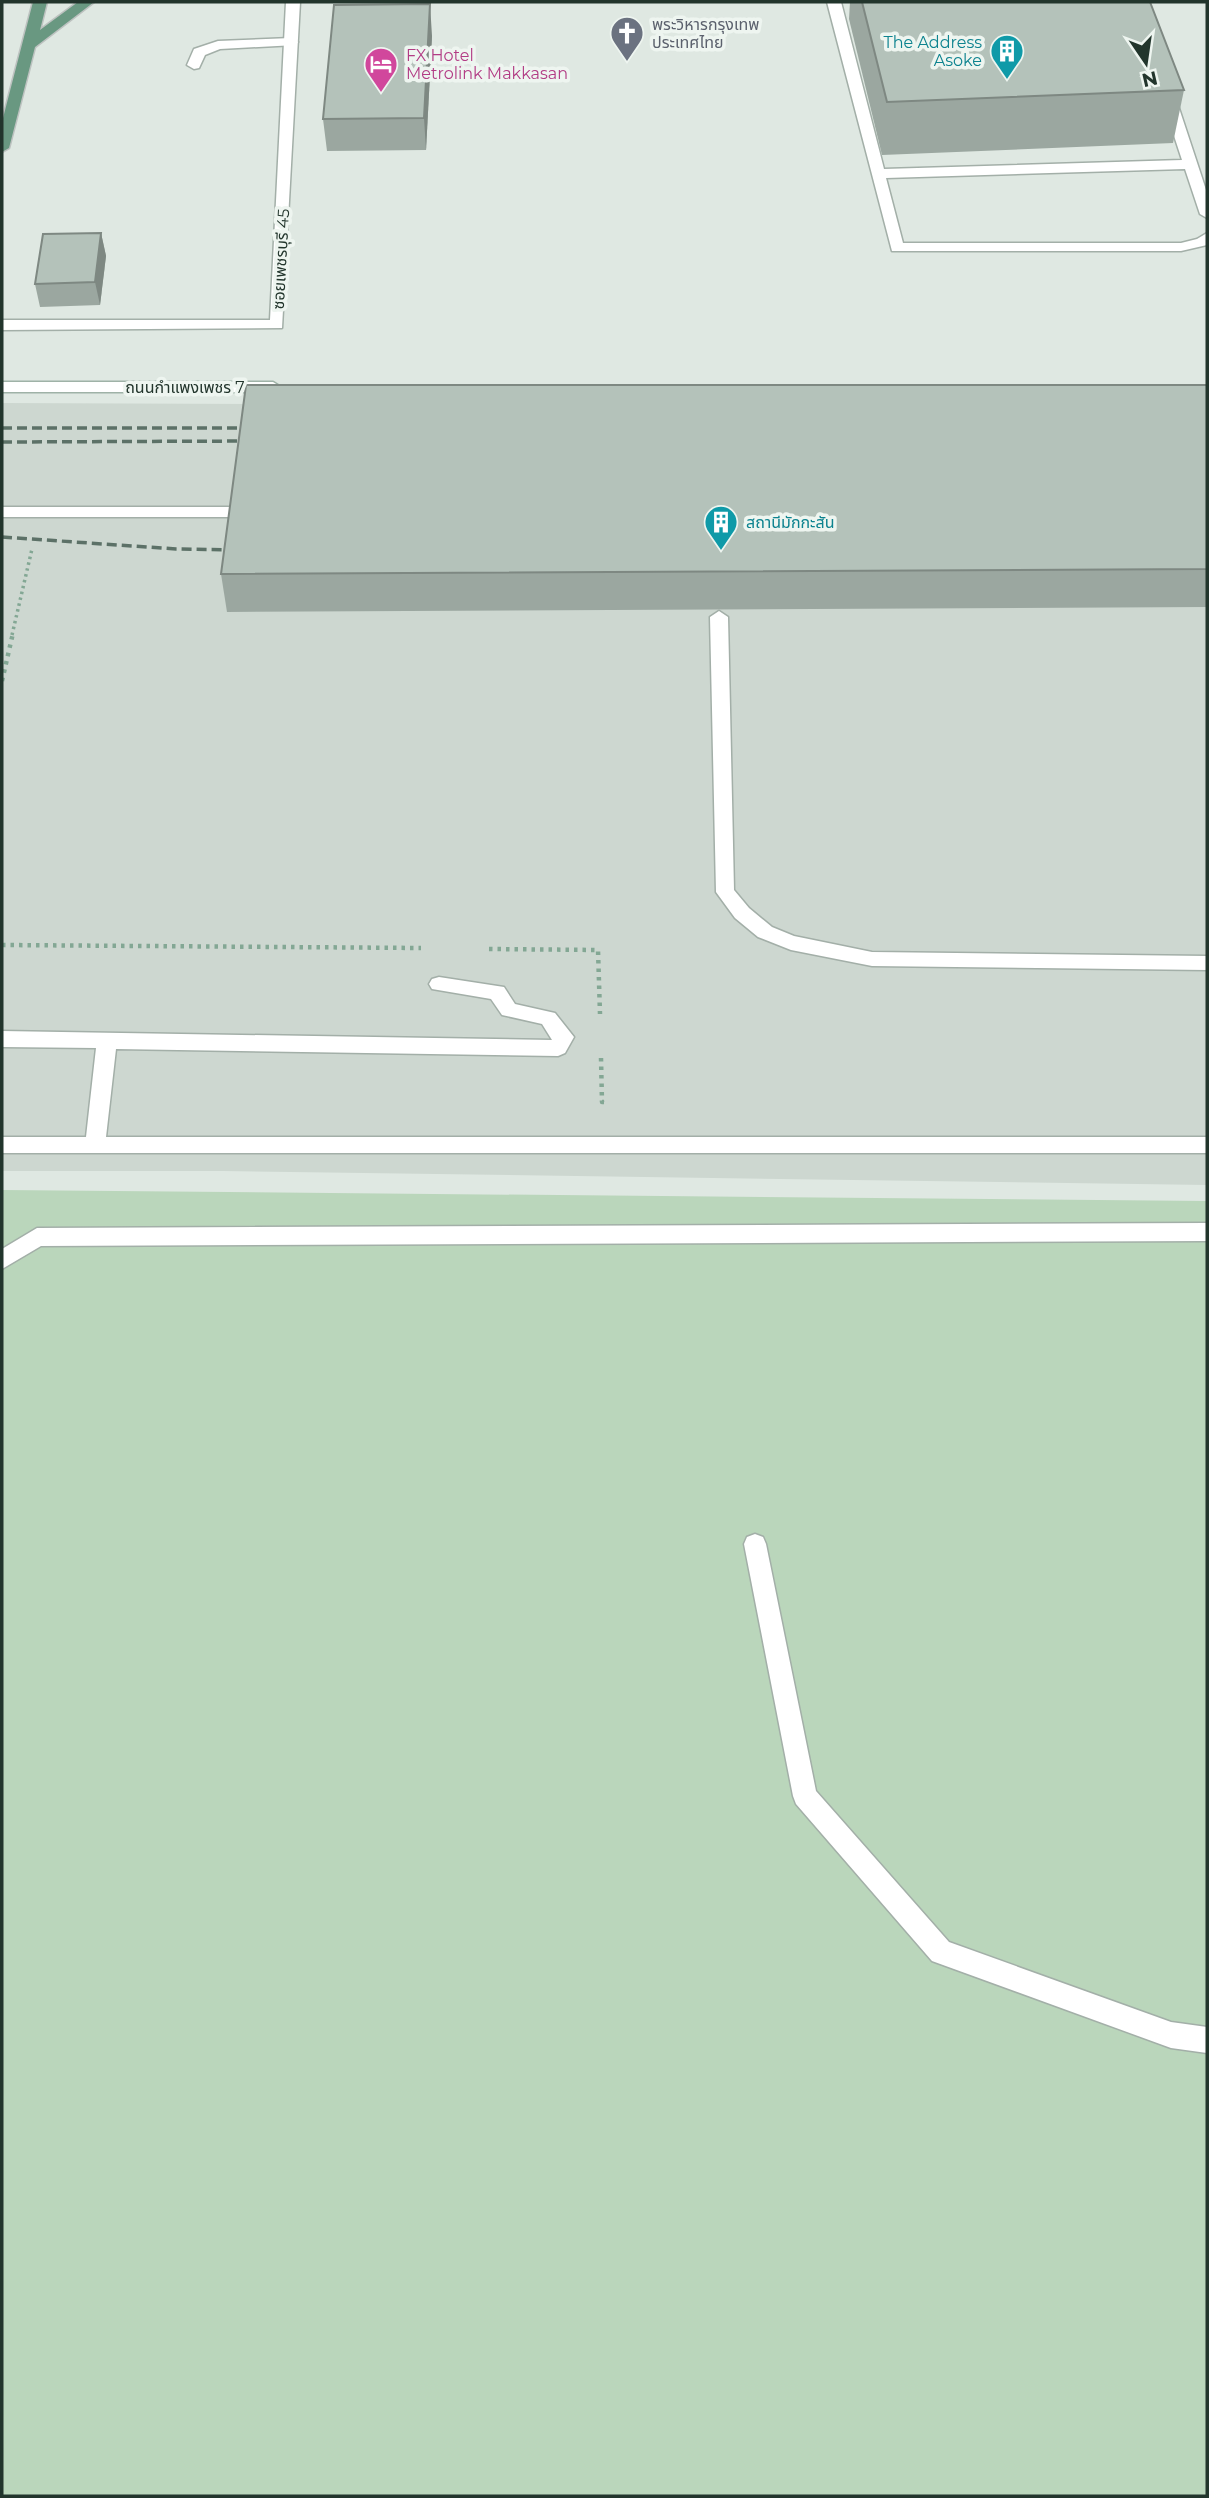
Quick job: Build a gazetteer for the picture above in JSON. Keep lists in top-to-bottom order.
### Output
{
  "streets": {
    "street": ["ซอยเพชรบุรี 45", "ถนนกำแพงเพชร 7"]
  },
  "places": {
    "church": ["พระวิหารกรุงเทพ ประเทศไทย"],
    "building": ["The Address Asoke", "สถานีมักกะสัน"],
    "hotel": ["FX Hotel Metrolink Makkasan"]
  },
  "north": "bottom"
}
